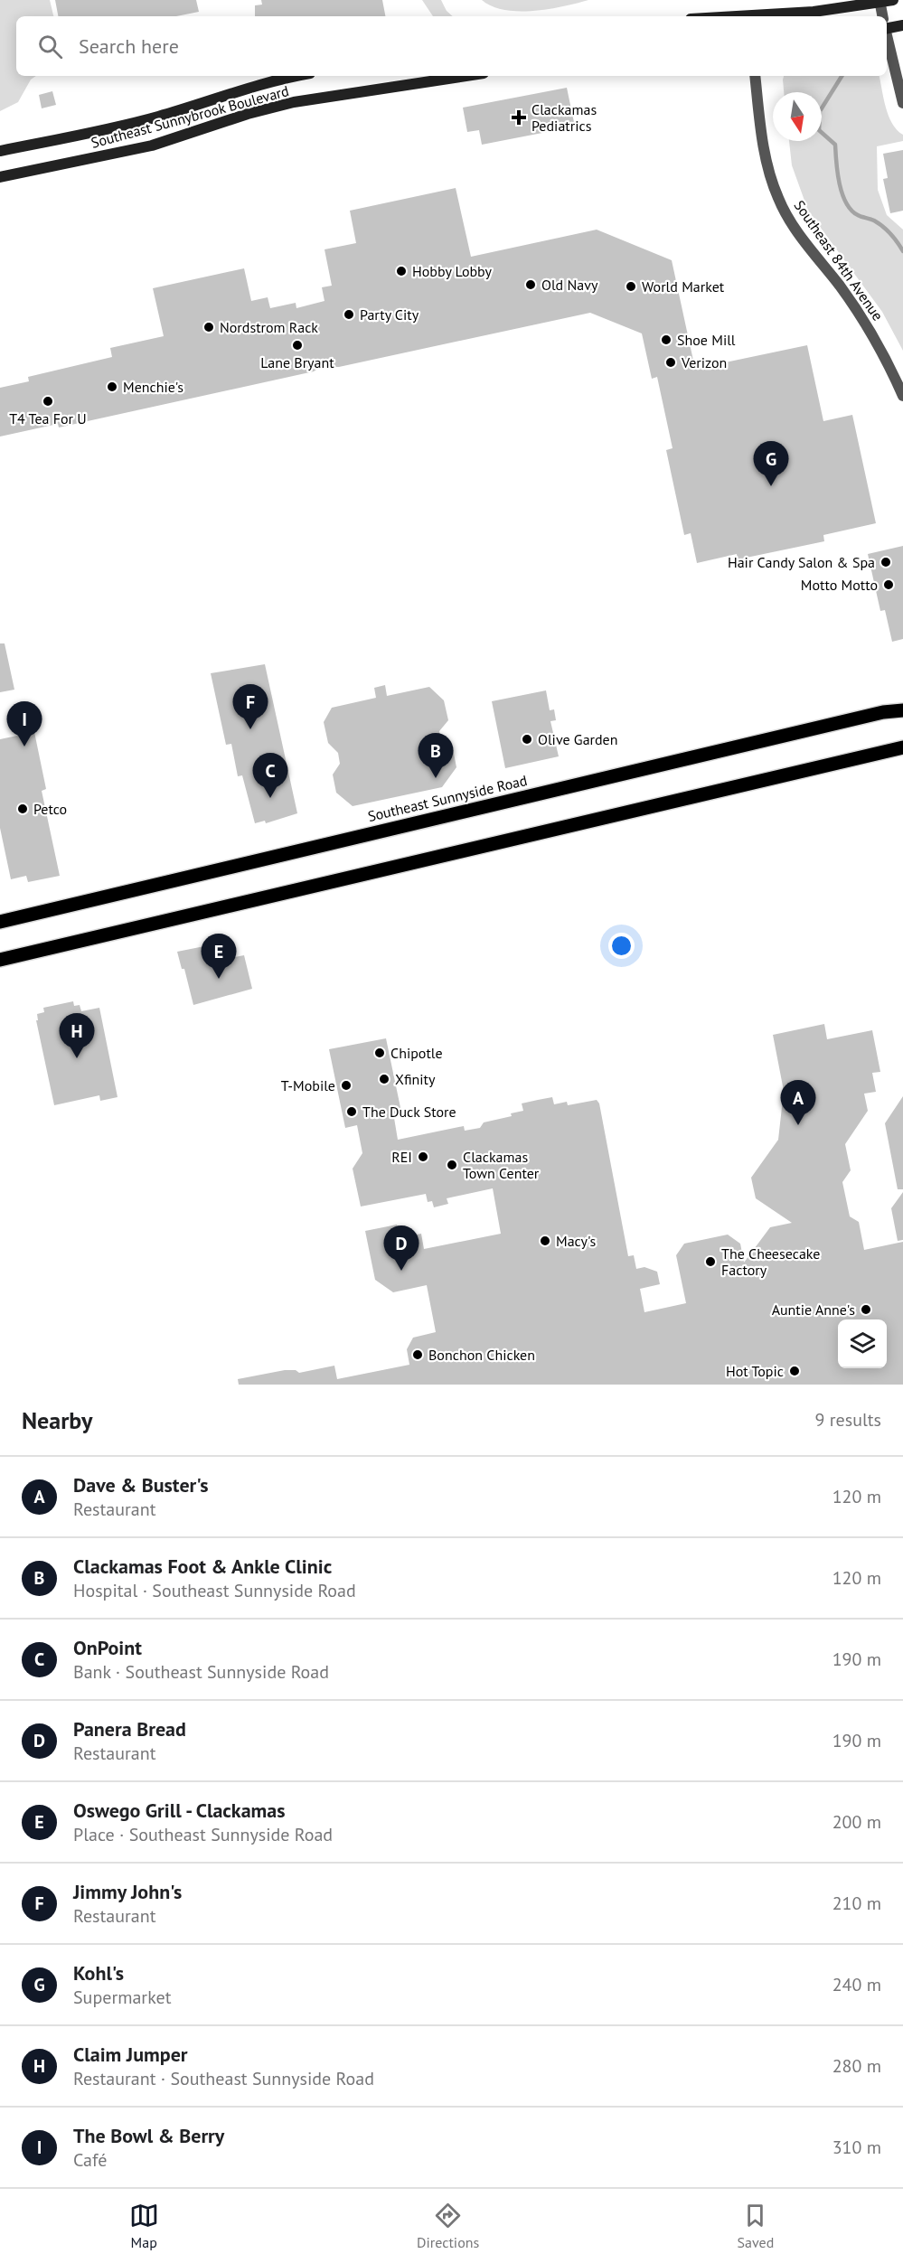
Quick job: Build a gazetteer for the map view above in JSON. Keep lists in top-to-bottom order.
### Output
{
  "streets": {
    "main road": ["Southeast Sunnybrook Boulevard", "Southeast Sunnyside Road"],
    "street": ["Southeast 84th Avenue"]
  },
  "places": {
    "health": ["Clackamas Pediatrics"],
    "other": [
      "Hobby Lobby",
      "Old Navy",
      "World Market",
      "Party City",
      "Nordstrom Rack",
      "Shoe Mill",
      "Lane Bryant",
      "Verizon",
      "Menchie's",
      "T4 Tea For U",
      "Hair Candy Salon & Spa",
      "Motto Motto",
      "Olive Garden",
      "Petco",
      "Chipotle",
      "Xfinity",
      "T-Mobile",
      "The Duck Store",
      "REI",
      "Clackamas Town Center",
      "Macy's",
      "The Cheesecake Factory",
      "Auntie Anne's",
      "Bonchon Chicken",
      "Hot Topic"
    ]
  },
  "north": "bottom",
  "page": {
    "search": "Search here",
    "pins": [
      "G",
      "F",
      "I",
      "B",
      "C",
      "E",
      "H",
      "A",
      "D"
    ],
    "heading": ["Nearby", "9 results"],
    "list": [
      {
        "mark": "A",
        "name": "Dave & Buster's",
        "note": "Restaurant",
        "value": "120 m"
      },
      {
        "mark": "B",
        "name": "Clackamas Foot & Ankle Clinic",
        "note": "Hospital · Southeast Sunnyside Road",
        "value": "120 m"
      },
      {
        "mark": "C",
        "name": "OnPoint",
        "note": "Bank · Southeast Sunnyside Road",
        "value": "190 m"
      },
      {
        "mark": "D",
        "name": "Panera Bread",
        "note": "Restaurant",
        "value": "190 m"
      },
      {
        "mark": "E",
        "name": "Oswego Grill - Clackamas",
        "note": "Place · Southeast Sunnyside Road",
        "value": "200 m"
      },
      {
        "mark": "F",
        "name": "Jimmy John's",
        "note": "Restaurant",
        "value": "210 m"
      },
      {
        "mark": "G",
        "name": "Kohl's",
        "note": "Supermarket",
        "value": "240 m"
      },
      {
        "mark": "H",
        "name": "Claim Jumper",
        "note": "Restaurant · Southeast Sunnyside Road",
        "value": "280 m"
      },
      {
        "mark": "I",
        "name": "The Bowl & Berry",
        "note": "Café",
        "value": "310 m"
      }
    ],
    "nav": ["Map", "Directions", "Saved"]
  }
}
